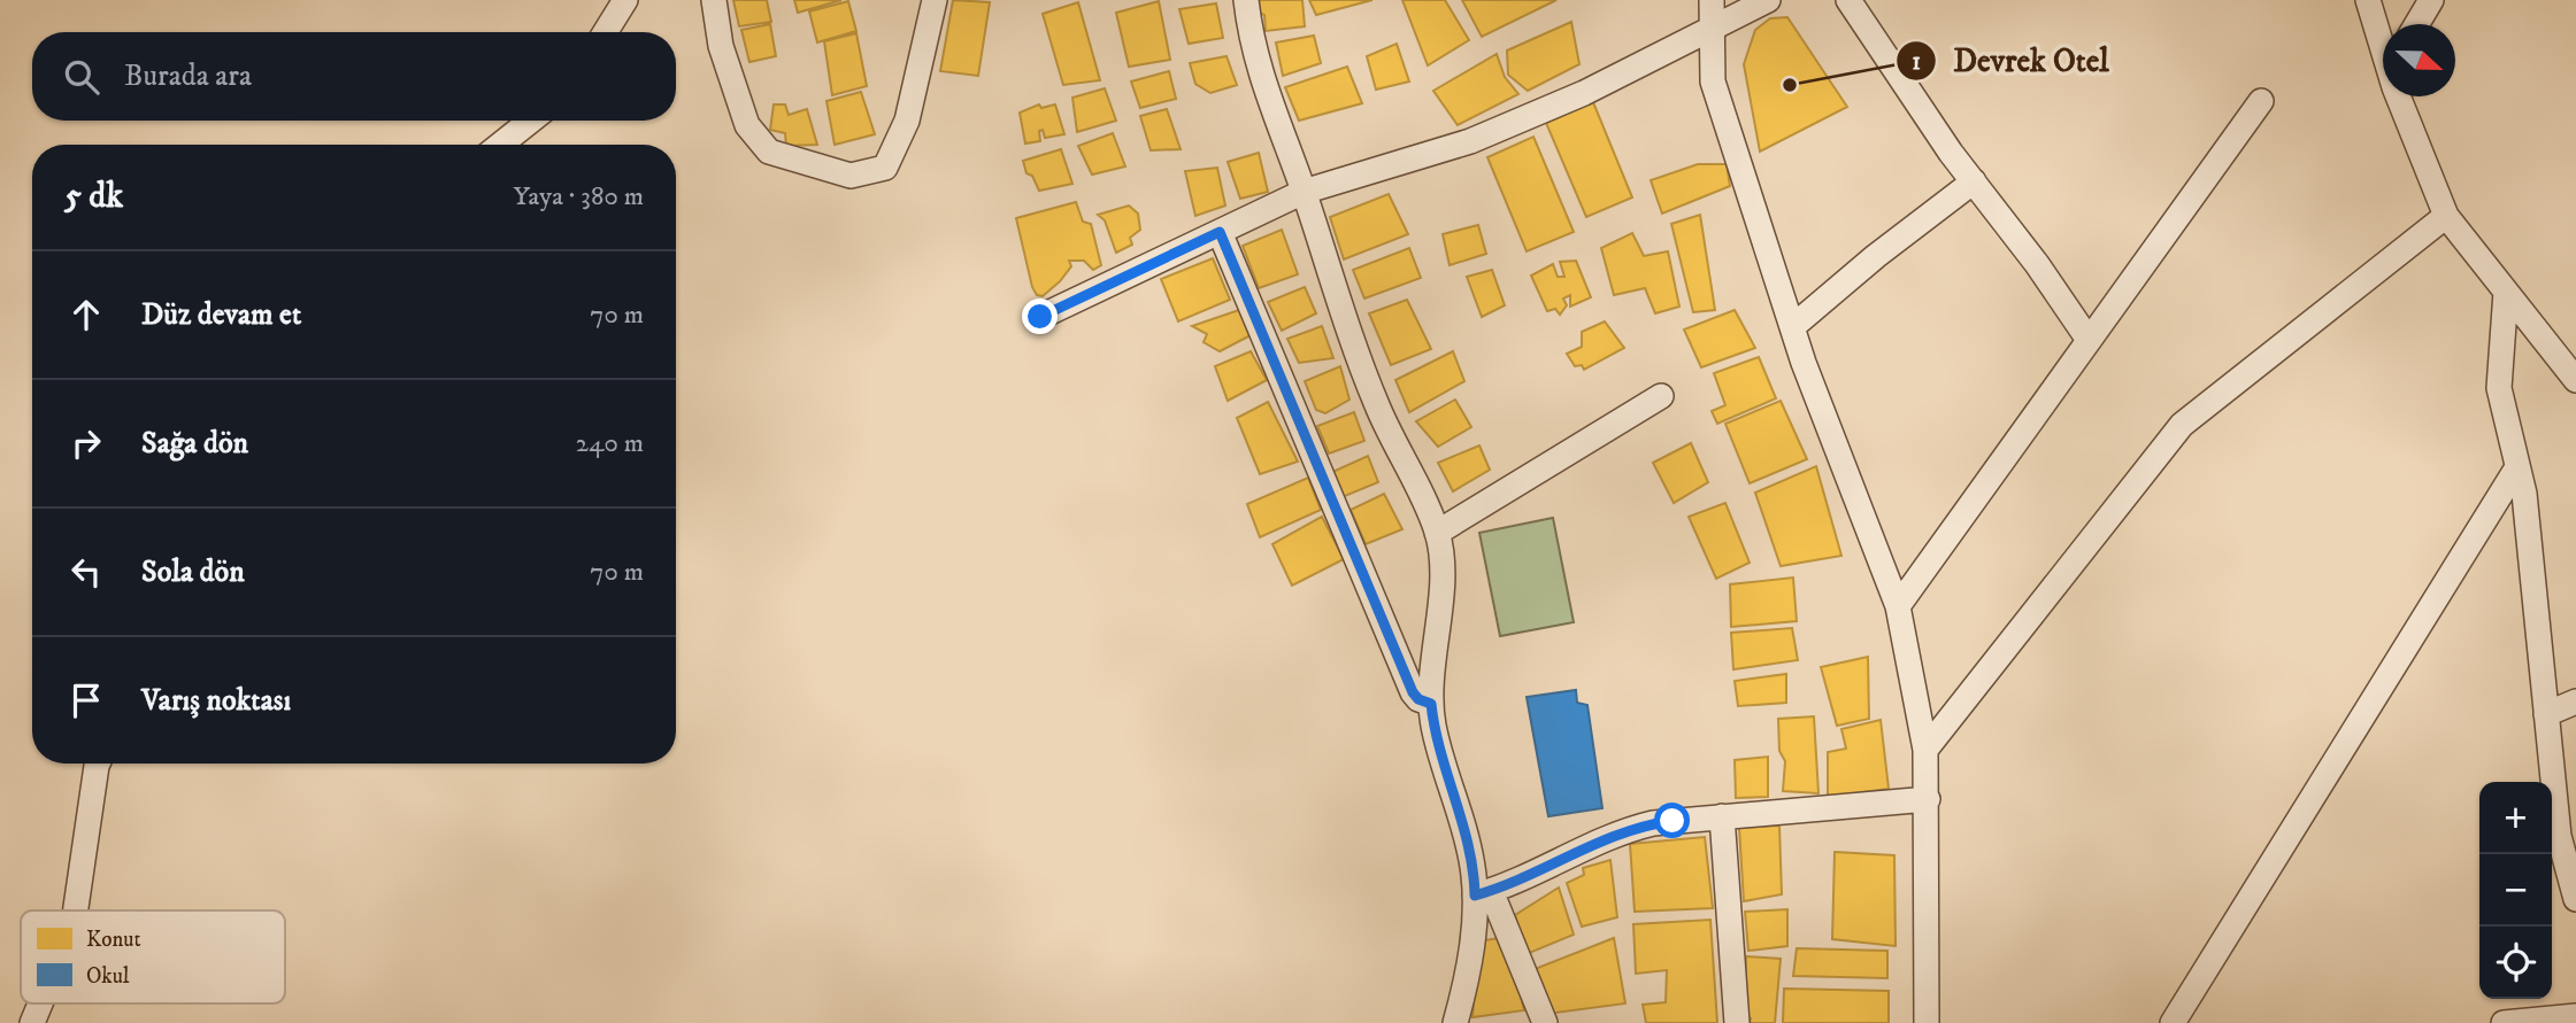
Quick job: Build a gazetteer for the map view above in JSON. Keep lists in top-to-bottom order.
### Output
{
  "places": ["Devrek Otel"],
  "legend": ["Konut", "Okul"],
  "north": "right",
  "page": {
    "search": "Burada ara",
    "heading": ["5 dk", "Yaya · 380 m"],
    "list": [
      ["Düz devam et", "70 m"],
      ["Sağa dön", "240 m"],
      ["Sola dön", "70 m"],
      "Varış noktası"
    ],
    "map_buttons": ["+", "−"]
  }
}
